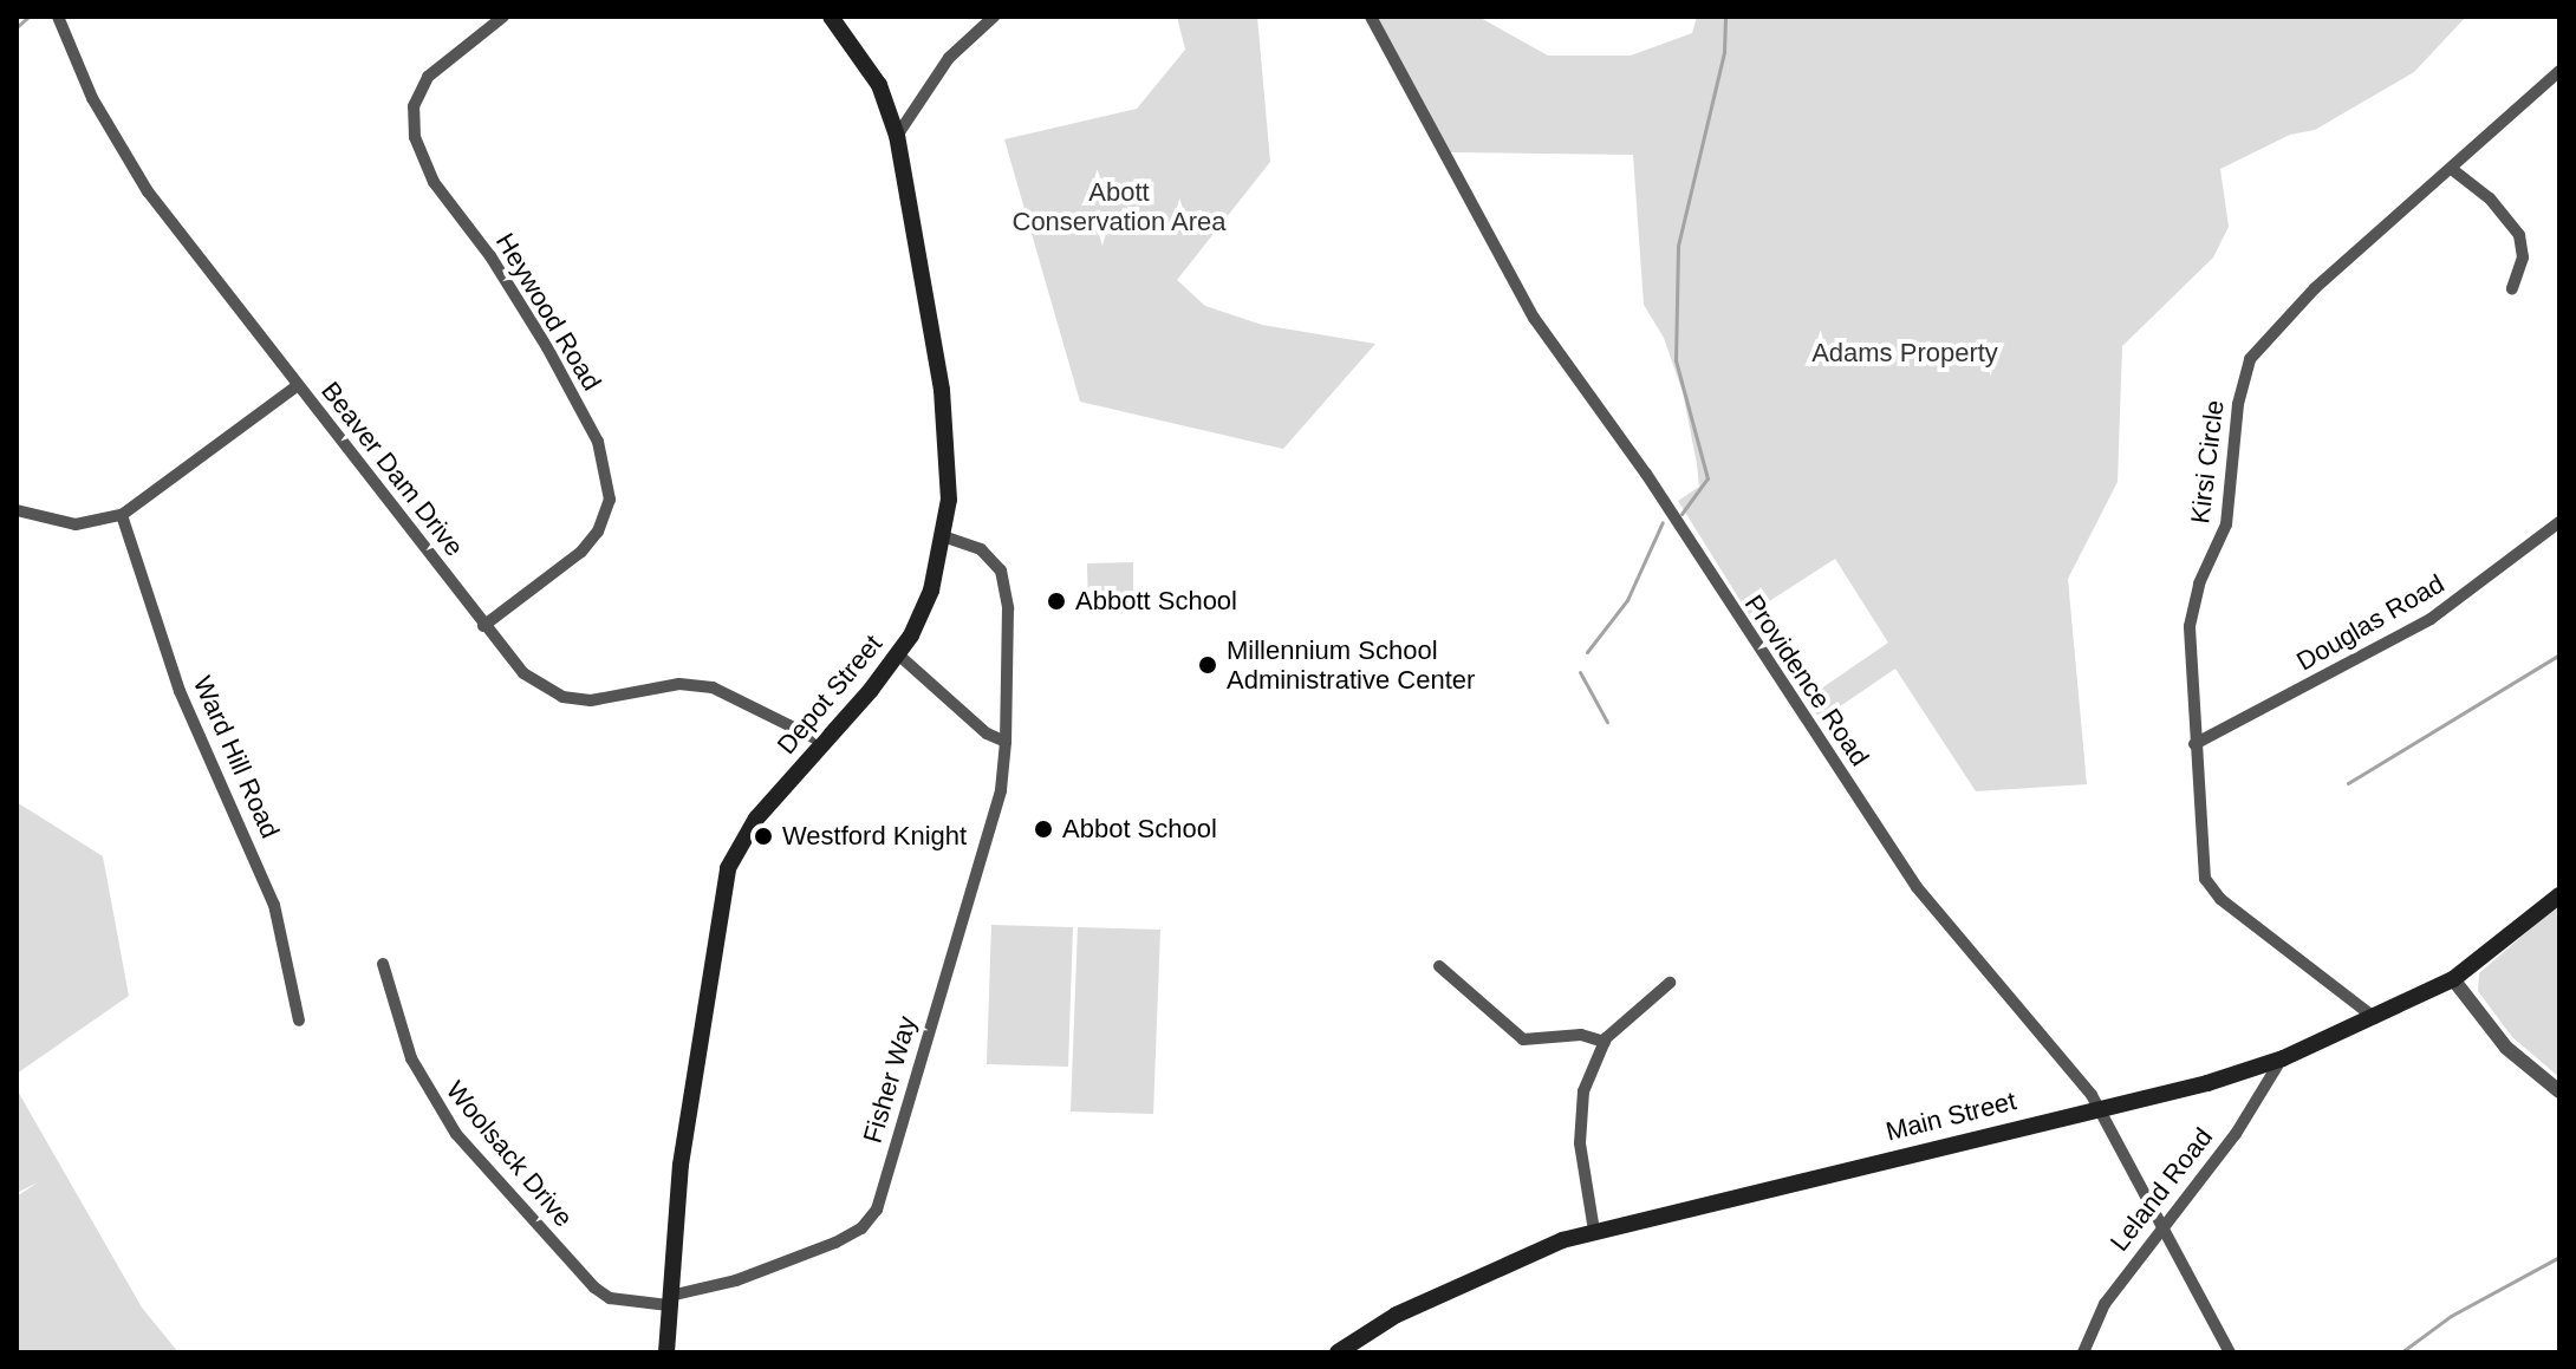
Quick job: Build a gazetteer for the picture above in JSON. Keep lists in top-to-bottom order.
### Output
{
  "streets": {
    "main road": ["Depot Street", "Main Street"],
    "street": [
      "Heywood Road",
      "Kirsi Circle",
      "Beaver Dam Drive",
      "Douglas Road",
      "Providence Road",
      "Ward Hill Road",
      "Fisher Way",
      "Woolsack Drive",
      "Leland Road"
    ]
  },
  "crossings": [
    ["Heywood Road", "Beaver Dam Drive"],
    ["Kirsi Circle", "Douglas Road"],
    ["Kirsi Circle", "Main Street"],
    ["Beaver Dam Drive", "Depot Street"],
    ["Providence Road", "Main Street"],
    ["Providence Road", "Leland Road"],
    ["Depot Street", "Fisher Way"],
    ["Depot Street", "Woolsack Drive"],
    ["Fisher Way", "Woolsack Drive"],
    ["Main Street", "Leland Road"]
  ],
  "parks": ["Abott Conservation Area", "Adams Property"],
  "places": [
    "Abbott School",
    "Millennium School Administrative Center",
    "Abbot School",
    "Westford Knight"
  ]
}
